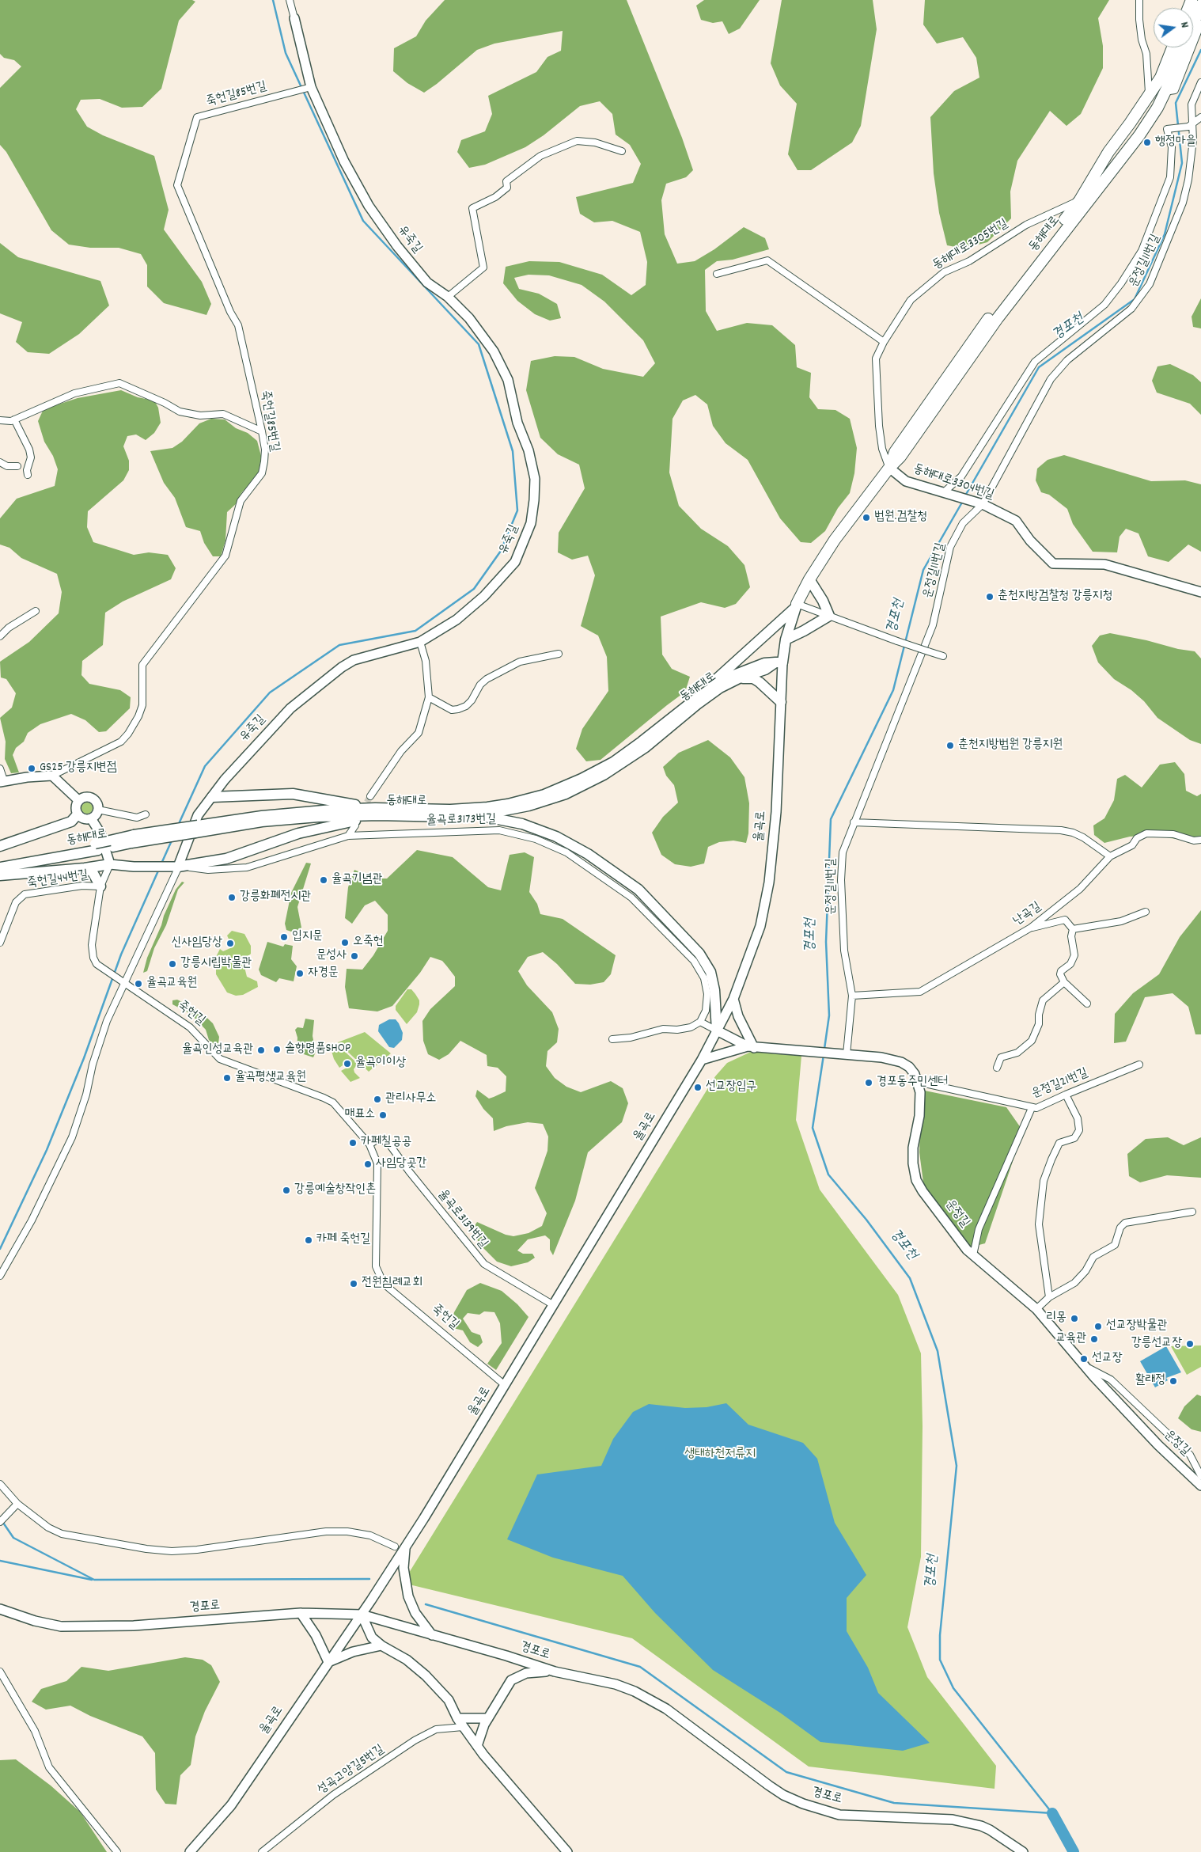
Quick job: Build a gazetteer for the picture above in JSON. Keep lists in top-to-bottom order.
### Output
{
  "streets": {
    "highway": ["동해대로"],
    "street": [
      "죽헌길85번길",
      "유죽길",
      "동해대로3305번길",
      "운정길11번길",
      "동해대로3304번길",
      "율곡로3173번길",
      "율곡로",
      "죽헌길44번길",
      "난곡길",
      "죽헌길",
      "운정길21번길",
      "운정길",
      "율곡로3139번길",
      "경포로",
      "성곡고양길5번길"
    ]
  },
  "crossings": [
    ["죽헌길85번길", "유죽길"],
    ["동해대로", "동해대로3305번길"],
    ["동해대로", "동해대로3304번길"],
    ["동해대로", "율곡로"],
    ["유죽길", "율곡로3173번길"],
    ["유죽길", "죽헌길"],
    ["동해대로3305번길", "동해대로3304번길"],
    ["운정길11번길", "동해대로3304번길"],
    ["운정길11번길", "난곡길"],
    ["운정길11번길", "운정길"],
    ["율곡로", "죽헌길"],
    ["율곡로", "운정길"],
    ["율곡로", "율곡로3139번길"],
    ["율곡로", "경포로"],
    ["죽헌길44번길", "죽헌길"],
    ["죽헌길", "율곡로3139번길"],
    ["운정길21번길", "운정길"]
  ],
  "water": ["경포천"],
  "parks": ["생태하천저류지"],
  "places": [
    "행정마을",
    "법원.검찰청",
    "춘천지방검찰청 강릉지청",
    "춘천지방법원 강릉지원",
    "GS25 강릉지변점",
    "율곡기념관",
    "강릉화폐전시관",
    "입지문",
    "오죽헌",
    "신사임당상",
    "문성사",
    "강릉시립박물관",
    "자경문",
    "율곡교육원",
    "솔향명품SHOP",
    "율곡인성교육관",
    "율곡이이상",
    "율곡평생교육원",
    "경포동주민센터",
    "선교장입구",
    "관리사무소",
    "매표소",
    "카페칠공공",
    "사임당곳간",
    "강릉예술창작인촌",
    "카페 죽헌길",
    "전원침례교회",
    "리몽",
    "선교장박물관",
    "교육관",
    "강릉선교장",
    "선교장",
    "활래정"
  ],
  "north": "right"
}
